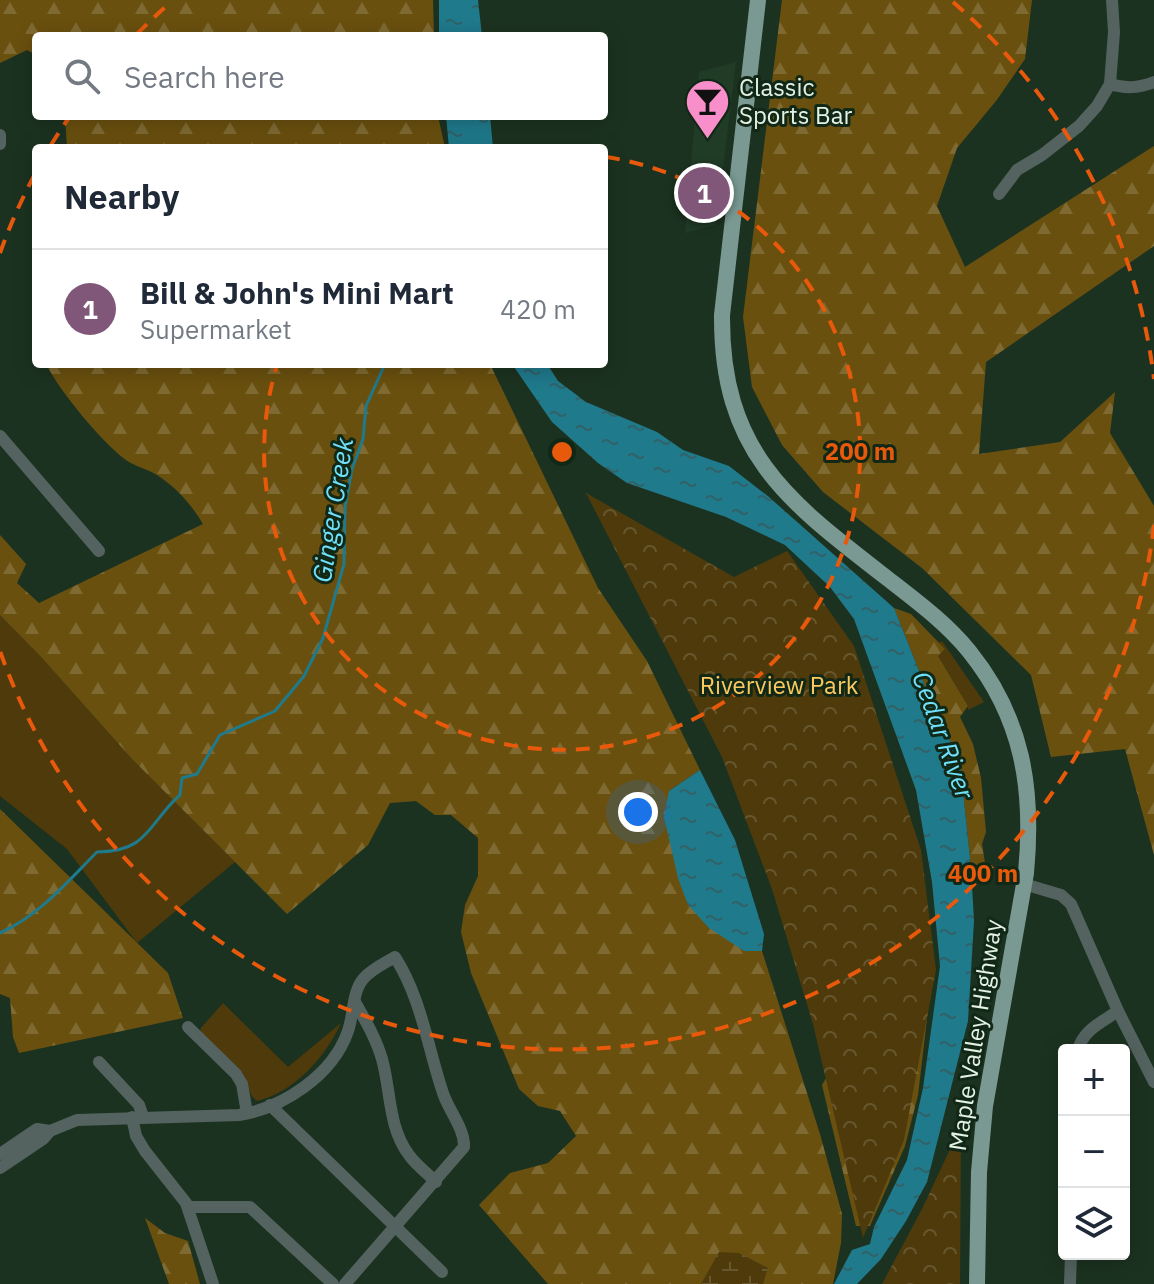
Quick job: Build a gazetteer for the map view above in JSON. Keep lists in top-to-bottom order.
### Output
{
  "streets": {
    "main road": ["Maple Valley Highway"]
  },
  "water": ["Ginger Creek", "Cedar River"],
  "parks": ["Riverview Park"],
  "places": {
    "bar": ["Classic Sports Bar"]
  },
  "page": {
    "search": "Search here",
    "heading": "Nearby",
    "pins": "1",
    "list": [
      {
        "mark": "1",
        "name": "Bill & John's Mini Mart",
        "note": "Supermarket",
        "value": "420 m"
      }
    ],
    "map_buttons": ["+", "−"]
  },
  "rings": ["200 m", "400 m"]
}
